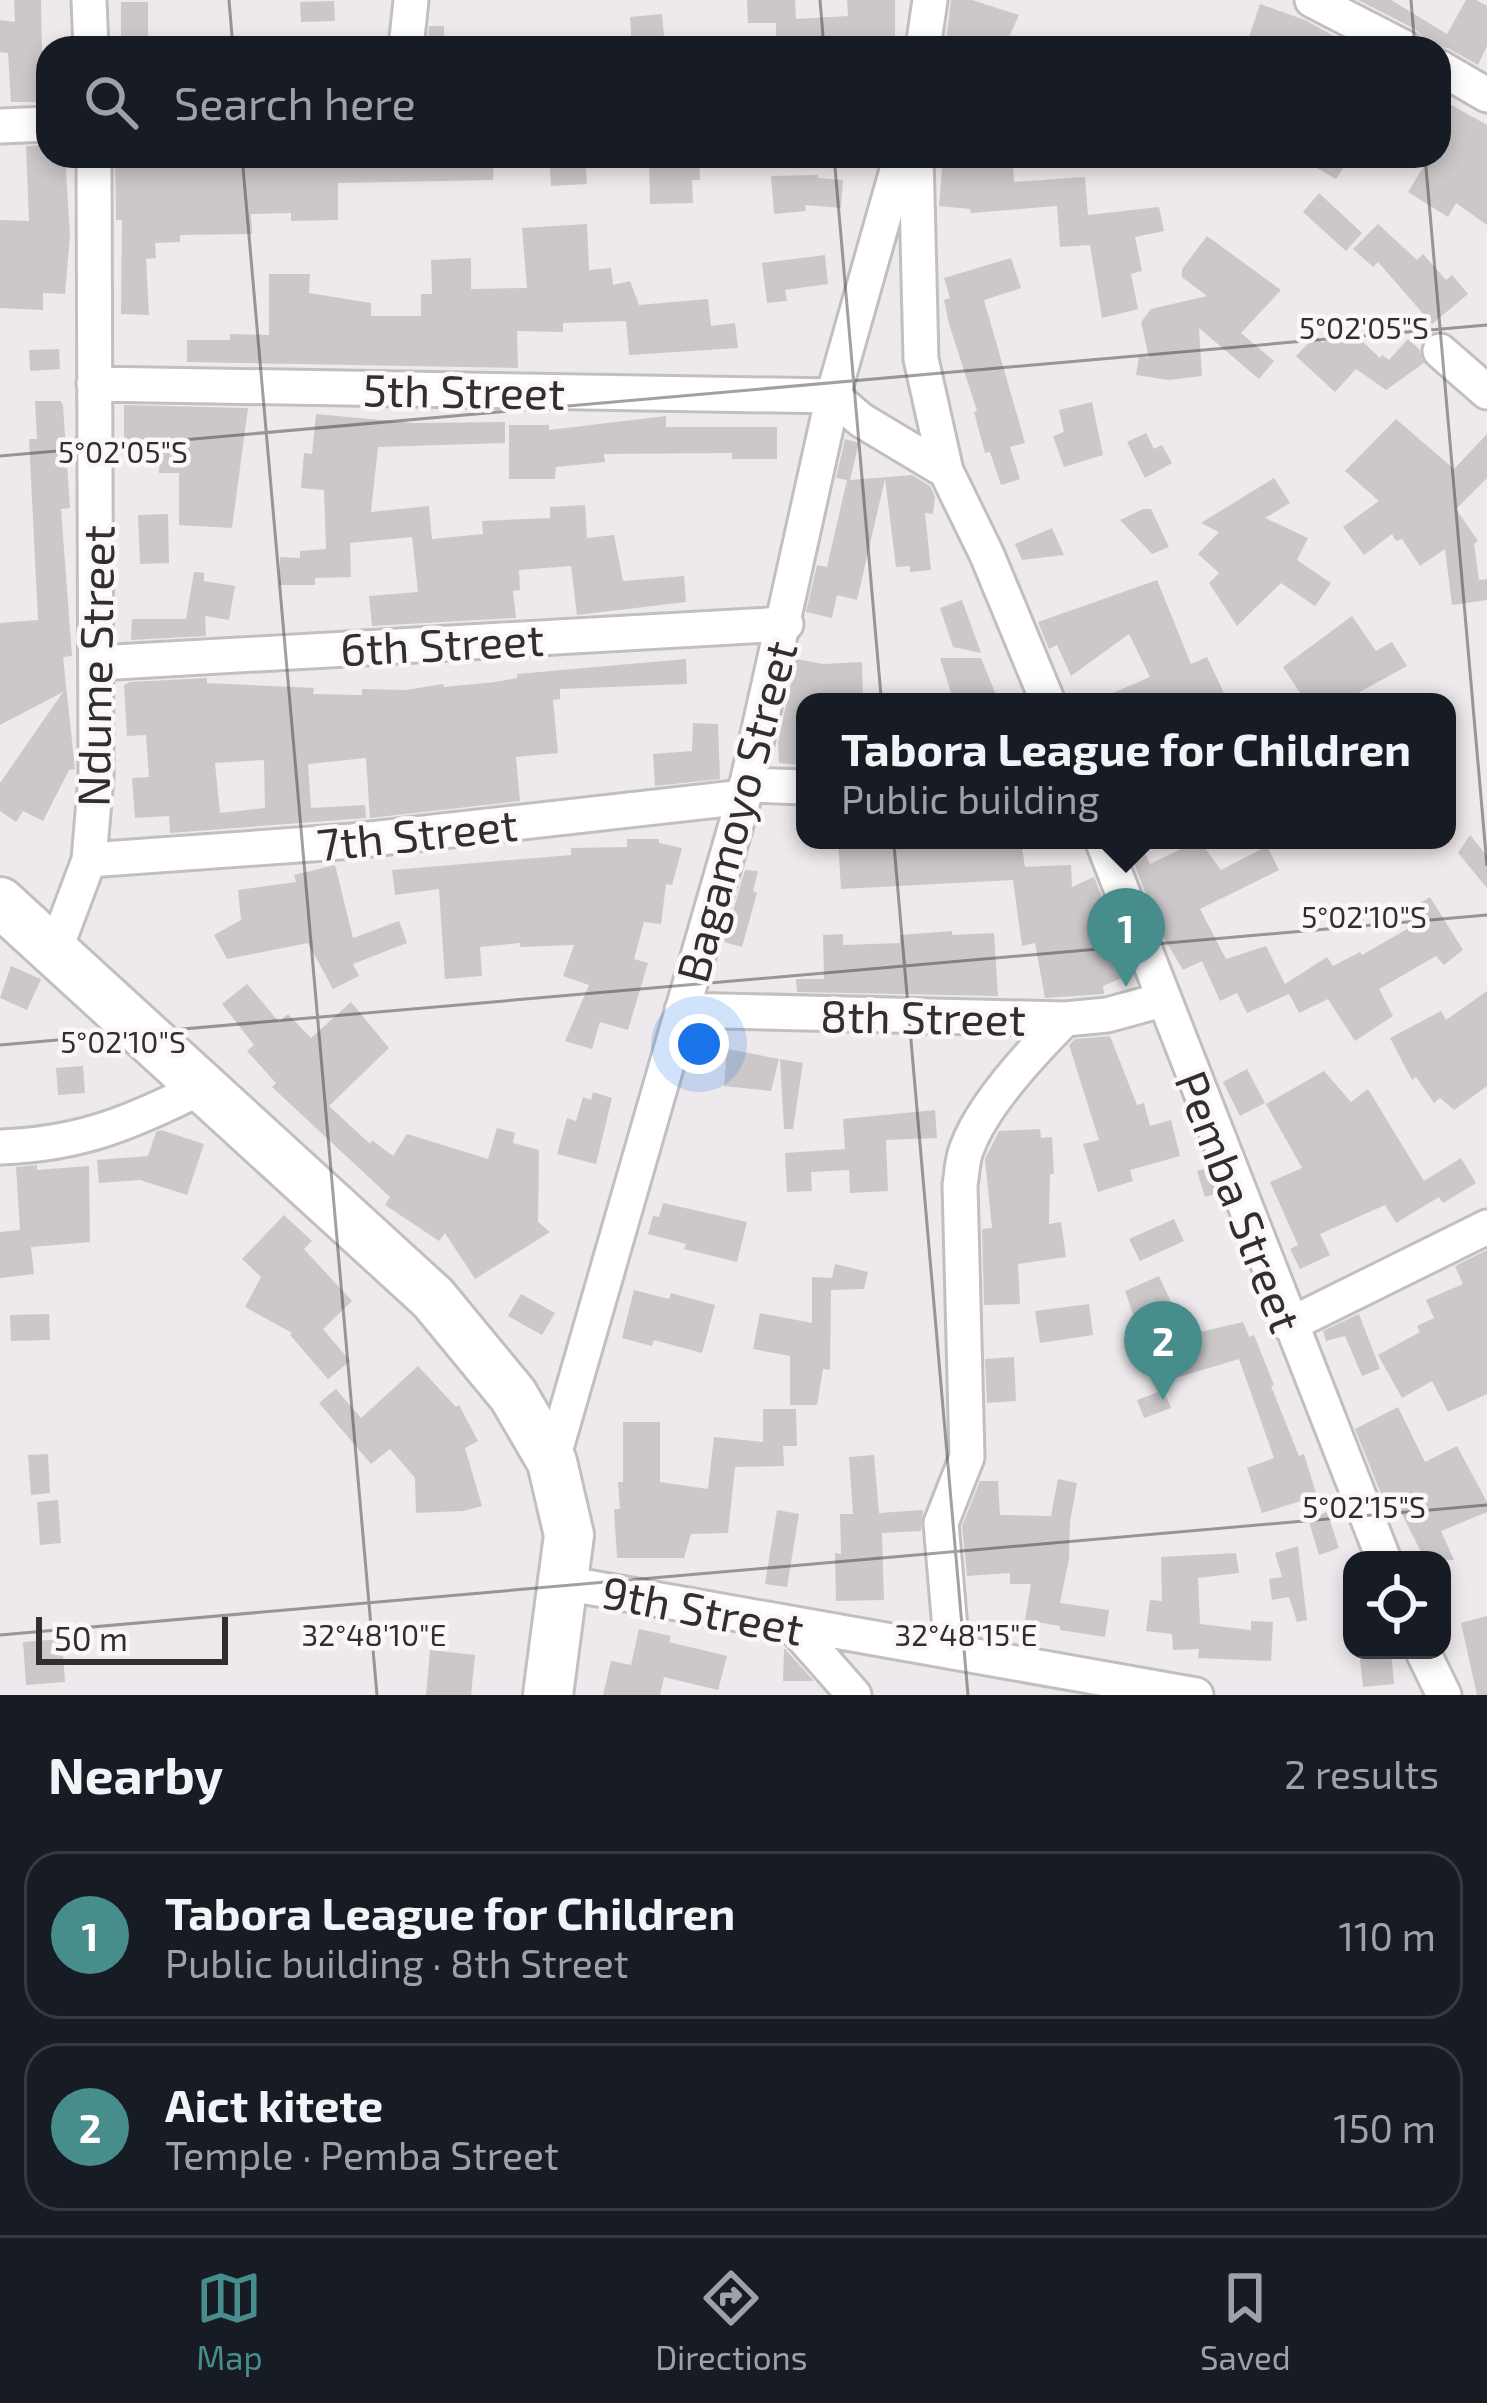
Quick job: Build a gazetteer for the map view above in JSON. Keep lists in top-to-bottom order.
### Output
{
  "streets": {
    "street": [
      "5th Street",
      "6th Street",
      "Ndume Street",
      "Bagamoyo Street",
      "7th Street",
      "8th Street",
      "Pemba Street",
      "9th Street"
    ]
  },
  "crossings": [
    ["5th Street", "Ndume Street"],
    ["5th Street", "Bagamoyo Street"],
    ["6th Street", "Ndume Street"],
    ["6th Street", "Bagamoyo Street"],
    ["Ndume Street", "7th Street"],
    ["Bagamoyo Street", "7th Street"],
    ["Bagamoyo Street", "8th Street"],
    ["8th Street", "Pemba Street"]
  ],
  "scale_bar": "50 m",
  "page": {
    "search": "Search here",
    "popup": ["Tabora League for Children", "Public building"],
    "pins": ["1", "2"],
    "scale": "50 m",
    "heading": ["Nearby", "2 results"],
    "list": [
      {
        "mark": "1",
        "name": "Tabora League for Children",
        "note": "Public building · 8th Street",
        "value": "110 m"
      },
      {
        "mark": "2",
        "name": "Aict kitete",
        "note": "Temple · Pemba Street",
        "value": "150 m"
      }
    ],
    "nav": ["Map", "Directions", "Saved"]
  },
  "coordinates": [
    "5°02'05\"S",
    "5°02'10\"S",
    "5°02'15\"S",
    "32°48'10\"E",
    "32°48'15\"E"
  ]
}
